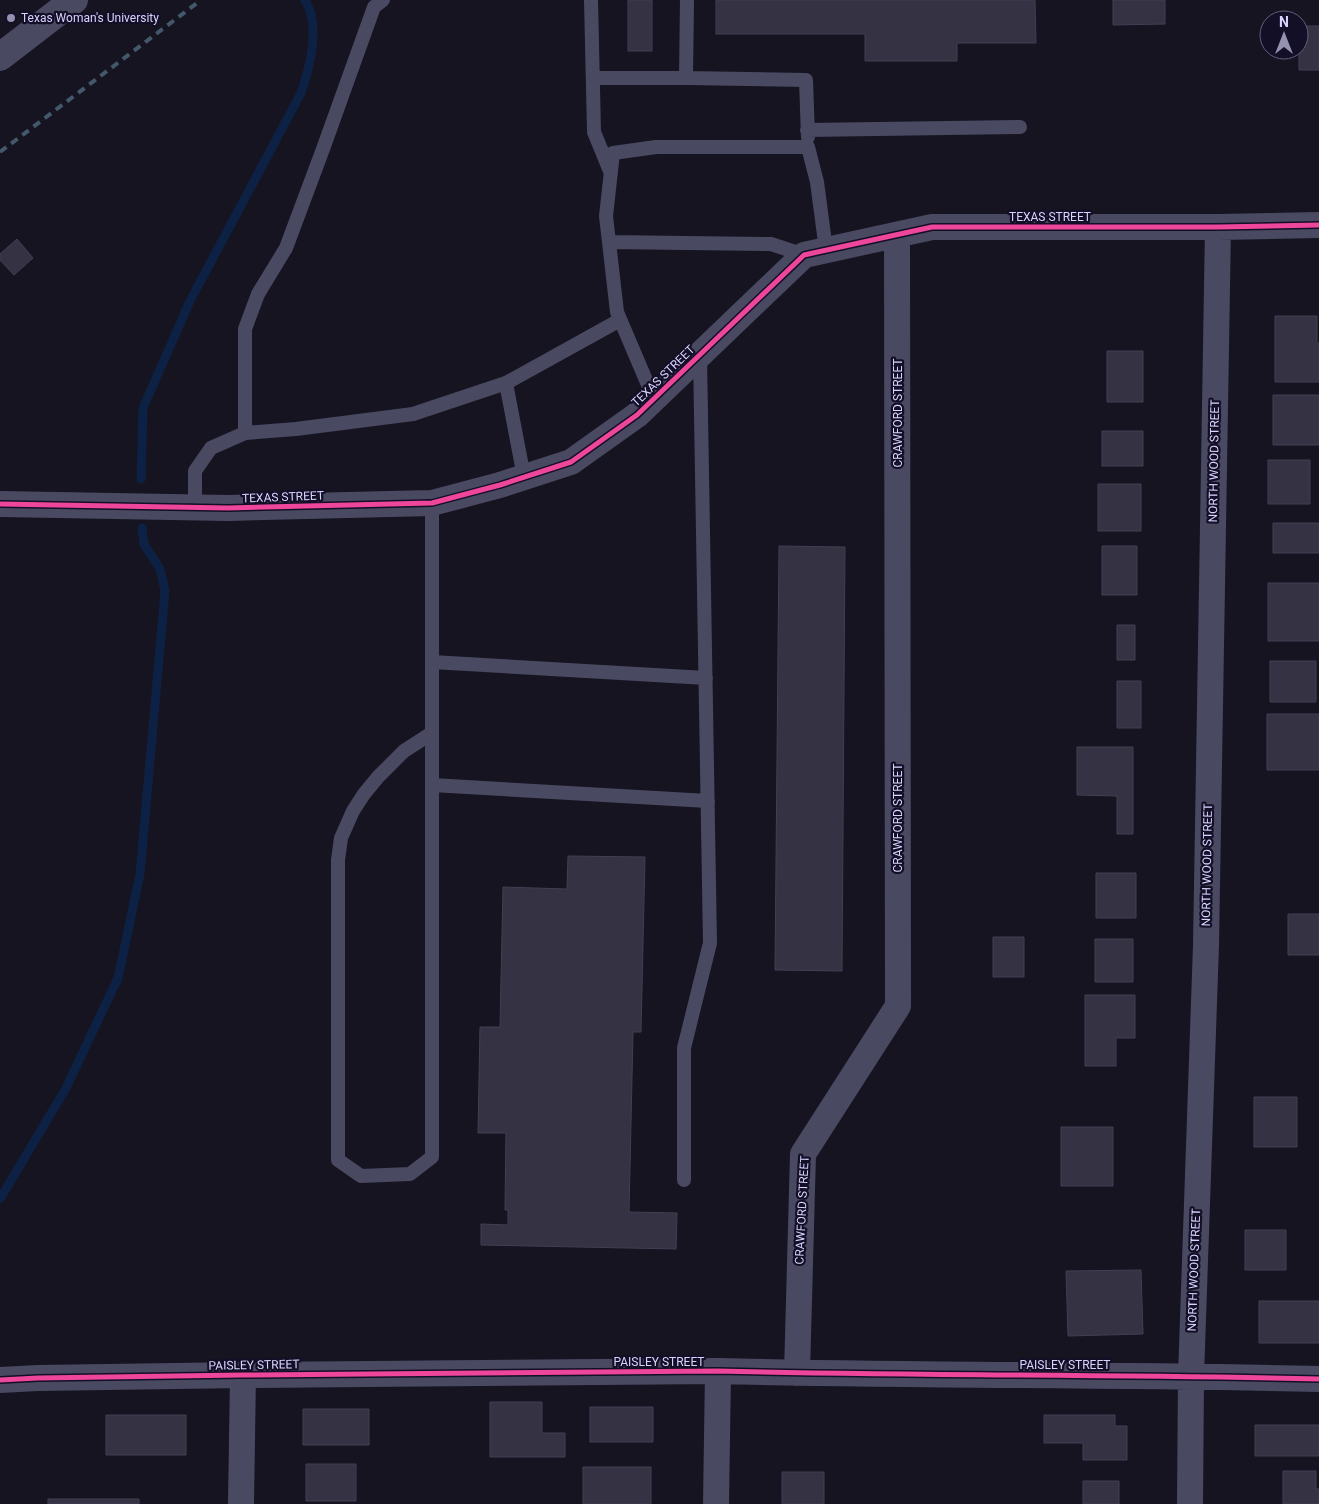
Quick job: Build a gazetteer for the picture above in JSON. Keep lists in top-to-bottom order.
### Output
{
  "streets": {
    "street": [
      "TEXAS STREET",
      "CRAWFORD STREET",
      "NORTH WOOD STREET",
      "PAISLEY STREET"
    ]
  },
  "crossings": [
    ["TEXAS STREET", "CRAWFORD STREET"],
    ["TEXAS STREET", "NORTH WOOD STREET"],
    ["CRAWFORD STREET", "PAISLEY STREET"],
    ["NORTH WOOD STREET", "PAISLEY STREET"]
  ],
  "places": ["Texas Woman's University"],
  "north": "top"
}
